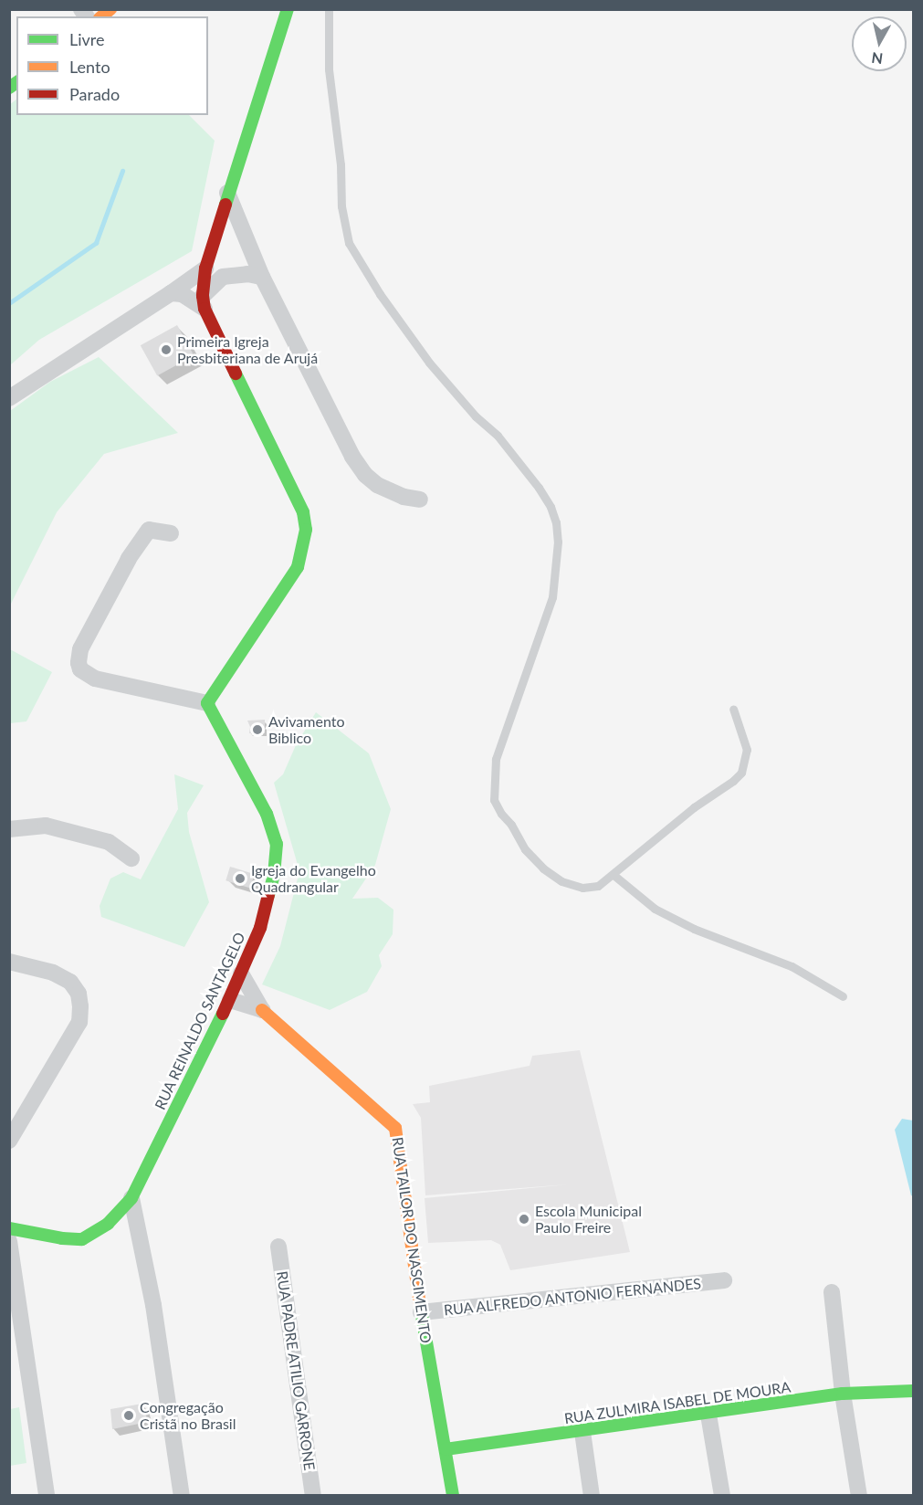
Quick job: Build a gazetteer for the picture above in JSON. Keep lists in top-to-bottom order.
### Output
{
  "streets": {
    "street": [
      "RUA REINALDO SANTAGELO",
      "RUA TAILOR DO NASCIMENTO",
      "RUA ALFREDO ANTONIO FERNANDES",
      "RUA PADRE ATILIO GARRONE",
      "RUA ZULMIRA ISABEL DE MOURA"
    ]
  },
  "crossings": [
    ["RUA REINALDO SANTAGELO", "RUA TAILOR DO NASCIMENTO"],
    ["RUA TAILOR DO NASCIMENTO", "RUA ALFREDO ANTONIO FERNANDES"],
    ["RUA TAILOR DO NASCIMENTO", "RUA ZULMIRA ISABEL DE MOURA"]
  ],
  "places": [
    "Primeira Igreja Presbiteriana de Arujá",
    "Avivamento Biblico",
    "Igreja do Evangelho Quadrangular",
    "Escola Municipal Paulo Freire",
    "Congregação Cristã no Brasil"
  ],
  "legend": ["Livre", "Lento", "Parado"],
  "north": "bottom"
}
